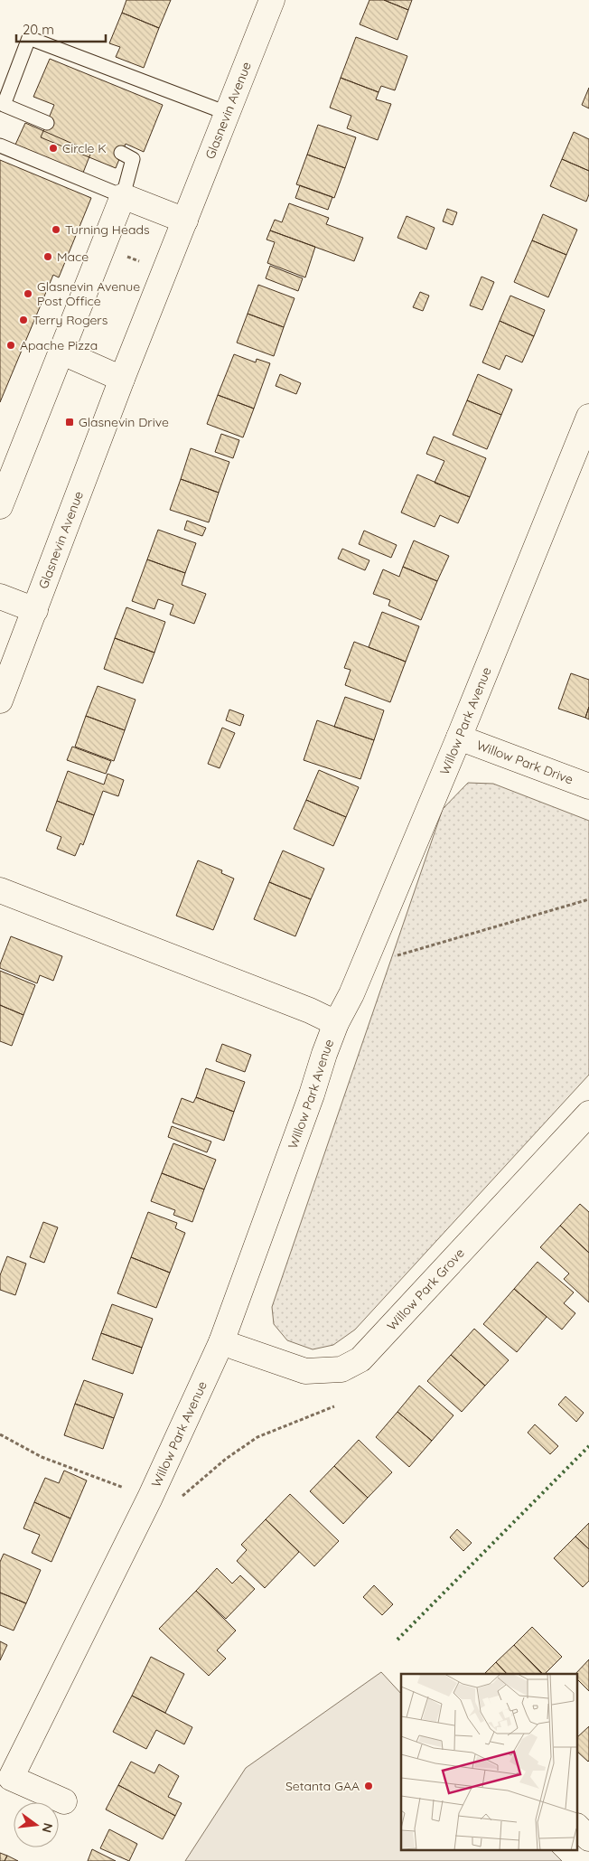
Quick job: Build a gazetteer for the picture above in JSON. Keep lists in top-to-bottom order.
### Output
{
  "streets": {
    "street": [
      "Glasnevin Avenue",
      "Willow Park Avenue",
      "Willow Park Drive",
      "Willow Park Grove"
    ]
  },
  "crossings": [
    ["Willow Park Avenue", "Willow Park Drive"],
    ["Willow Park Avenue", "Willow Park Grove"]
  ],
  "places": {
    "other": [
      "Circle K",
      "Turning Heads",
      "Mace",
      "Glasnevin Avenue Post Office",
      "Terry Rogers",
      "Apache Pizza",
      "Setanta GAA"
    ],
    "transit": ["Glasnevin Drive"]
  },
  "scale_bar": "20 m",
  "north": "right"
}
